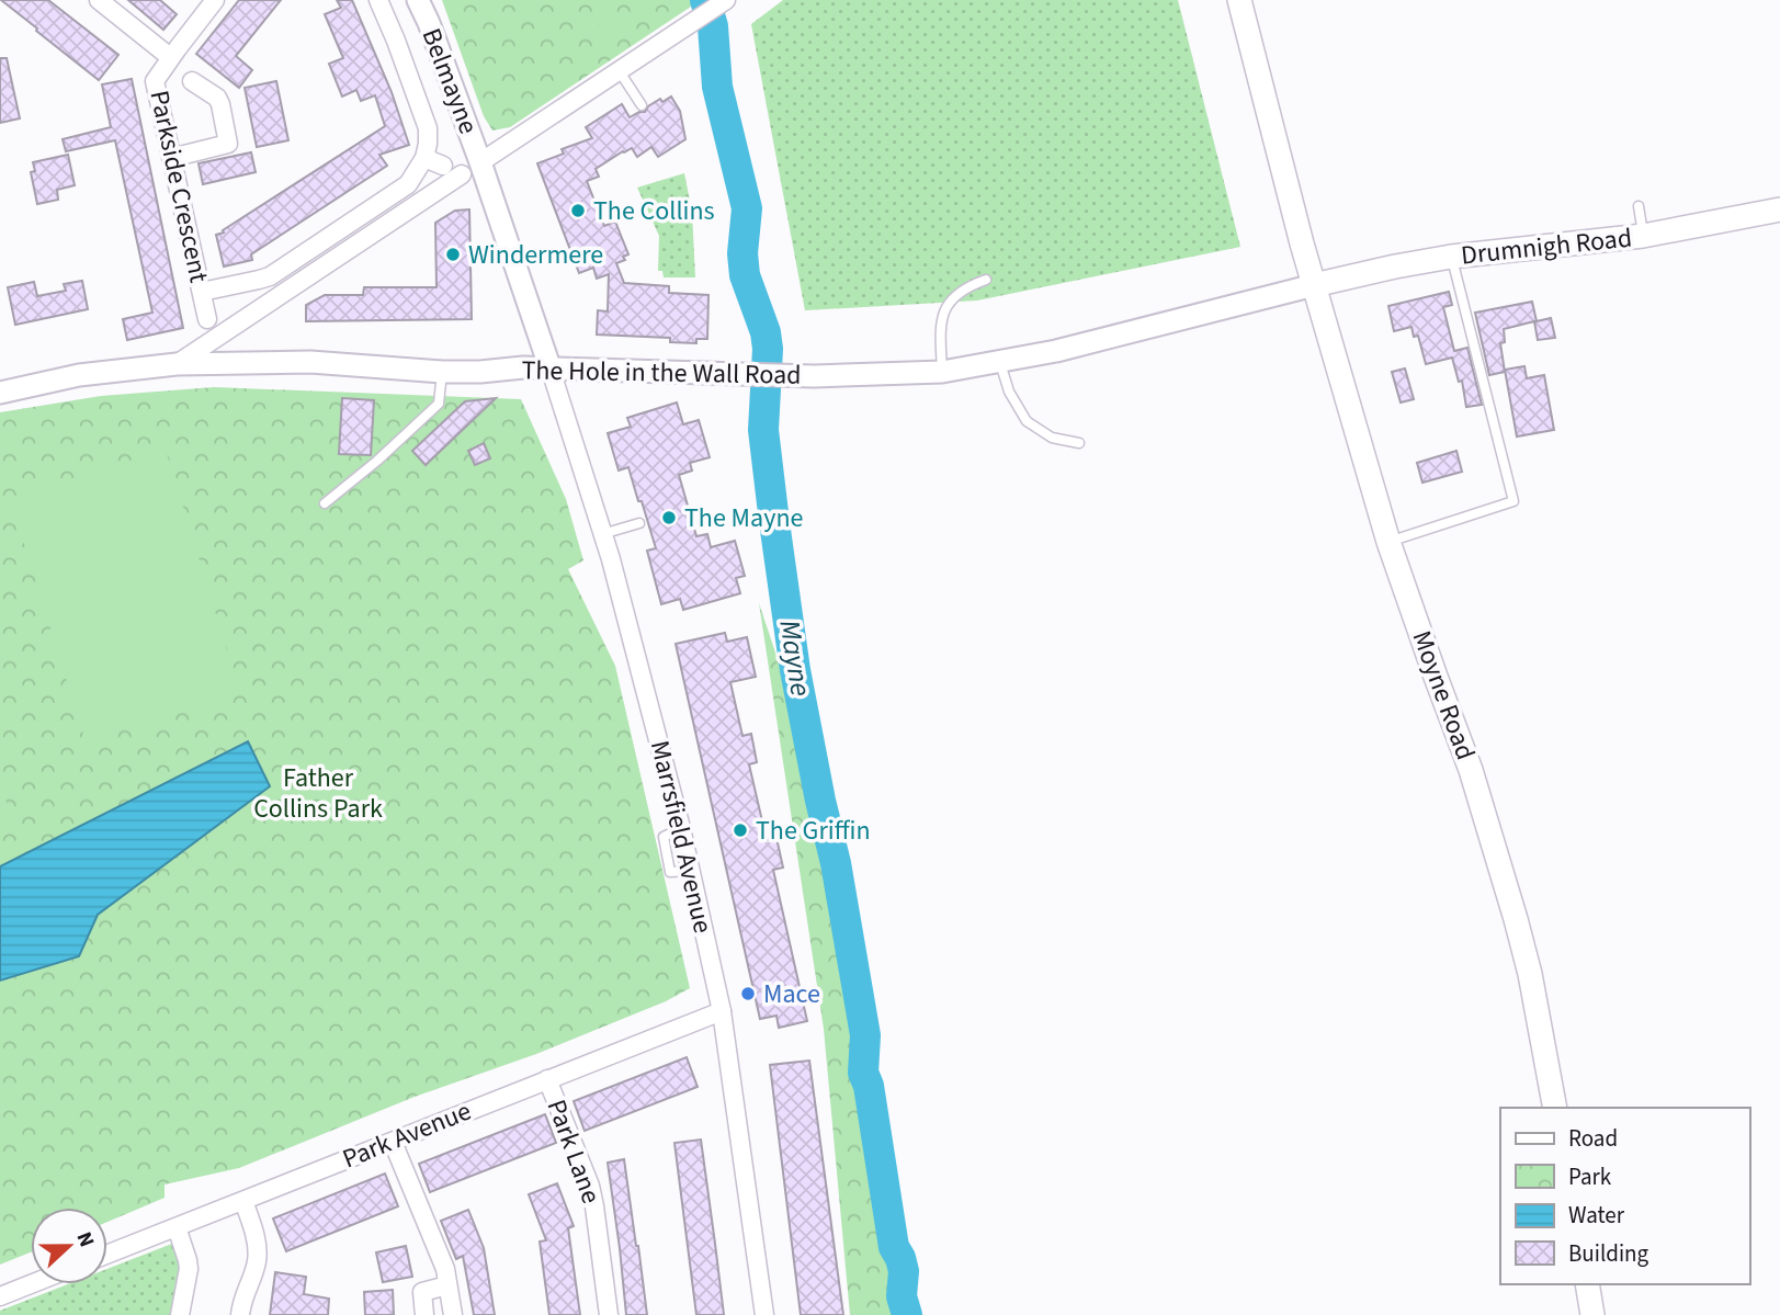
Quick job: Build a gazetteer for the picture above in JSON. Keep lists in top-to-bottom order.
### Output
{
  "streets": {
    "main road": ["Drumnigh Road", "Moyne Road"],
    "street": [
      "Belmayne",
      "Parkside Crescent",
      "The Hole in the Wall Road",
      "Marrsfield Avenue",
      "Park Avenue",
      "Park Lane"
    ]
  },
  "crossings": [
    ["Belmayne", "The Hole in the Wall Road"],
    ["Belmayne", "Marrsfield Avenue"],
    ["Drumnigh Road", "The Hole in the Wall Road"],
    ["Drumnigh Road", "Moyne Road"],
    ["The Hole in the Wall Road", "Moyne Road"],
    ["The Hole in the Wall Road", "Marrsfield Avenue"],
    ["Marrsfield Avenue", "Park Avenue"],
    ["Park Avenue", "Park Lane"]
  ],
  "water": ["Mayne"],
  "parks": ["Father Collins Park"],
  "places": [
    "The Collins",
    "Windermere",
    "The Mayne",
    "The Griffin",
    "Mace"
  ],
  "legend": [
    "Road",
    "Park",
    "Water",
    "Building"
  ],
  "north": "right"
}
